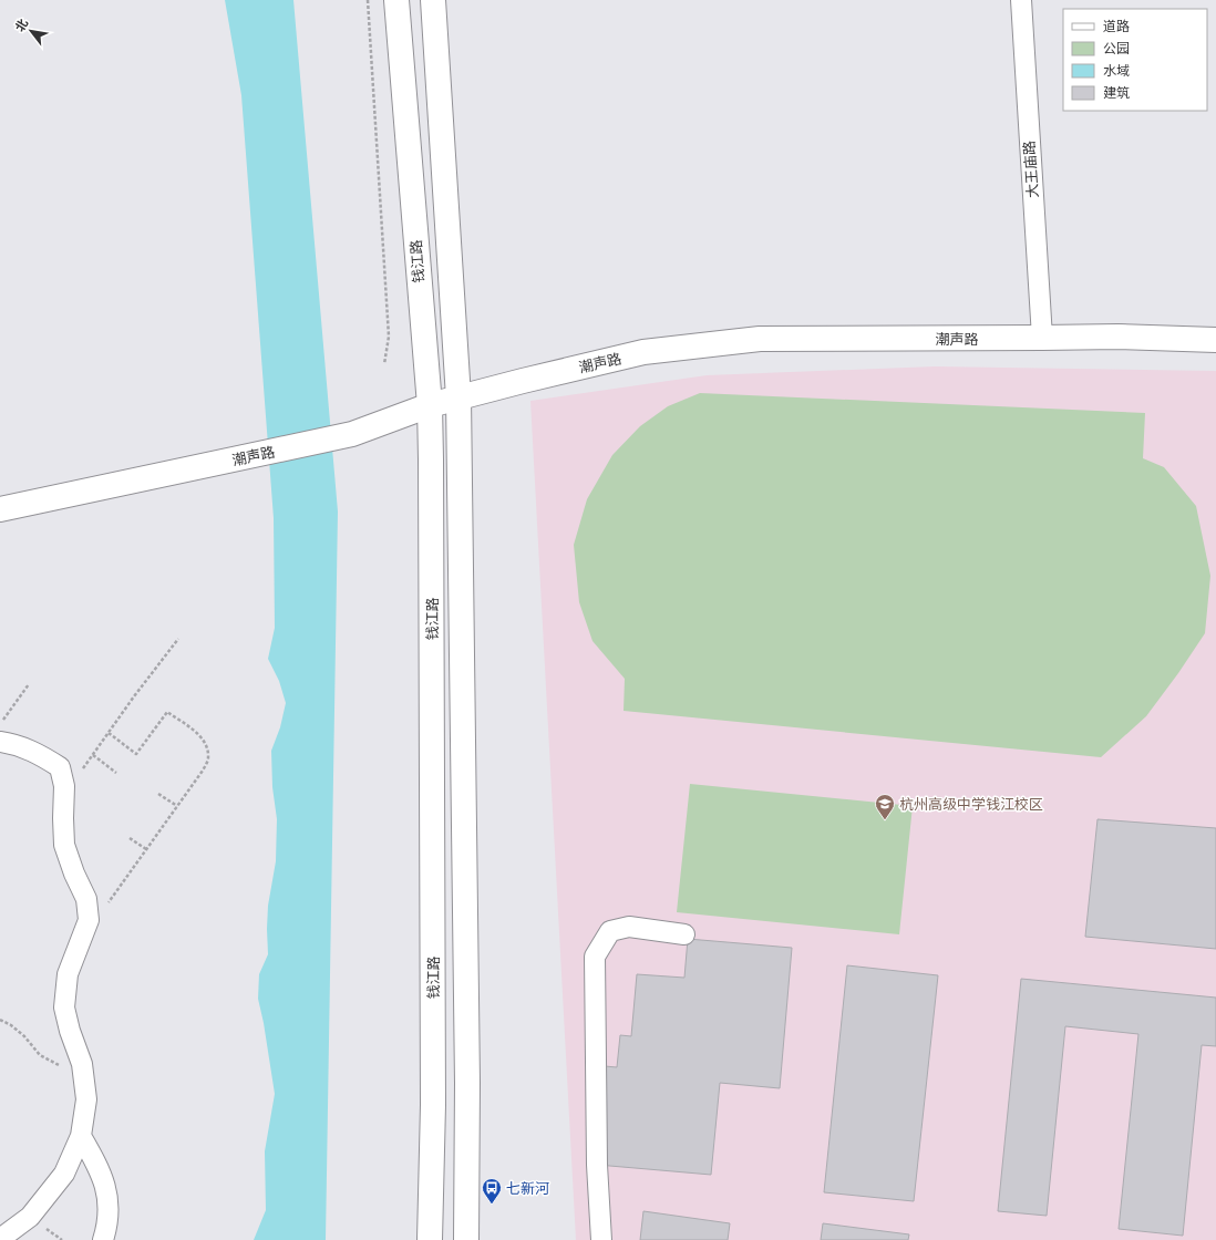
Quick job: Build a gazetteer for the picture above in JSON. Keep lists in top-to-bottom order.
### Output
{
  "streets": {
    "main road": ["钱江路", "潮声路"],
    "street": ["大王庙路"]
  },
  "crossings": [
    ["大王庙路", "潮声路"],
    ["钱江路", "潮声路"]
  ],
  "places": {
    "school or university": ["杭州高级中学钱江校区"],
    "bus stop": ["七新河"]
  },
  "legend": [
    "道路",
    "公园",
    "水域",
    "建筑"
  ],
  "north": "top left"
}
